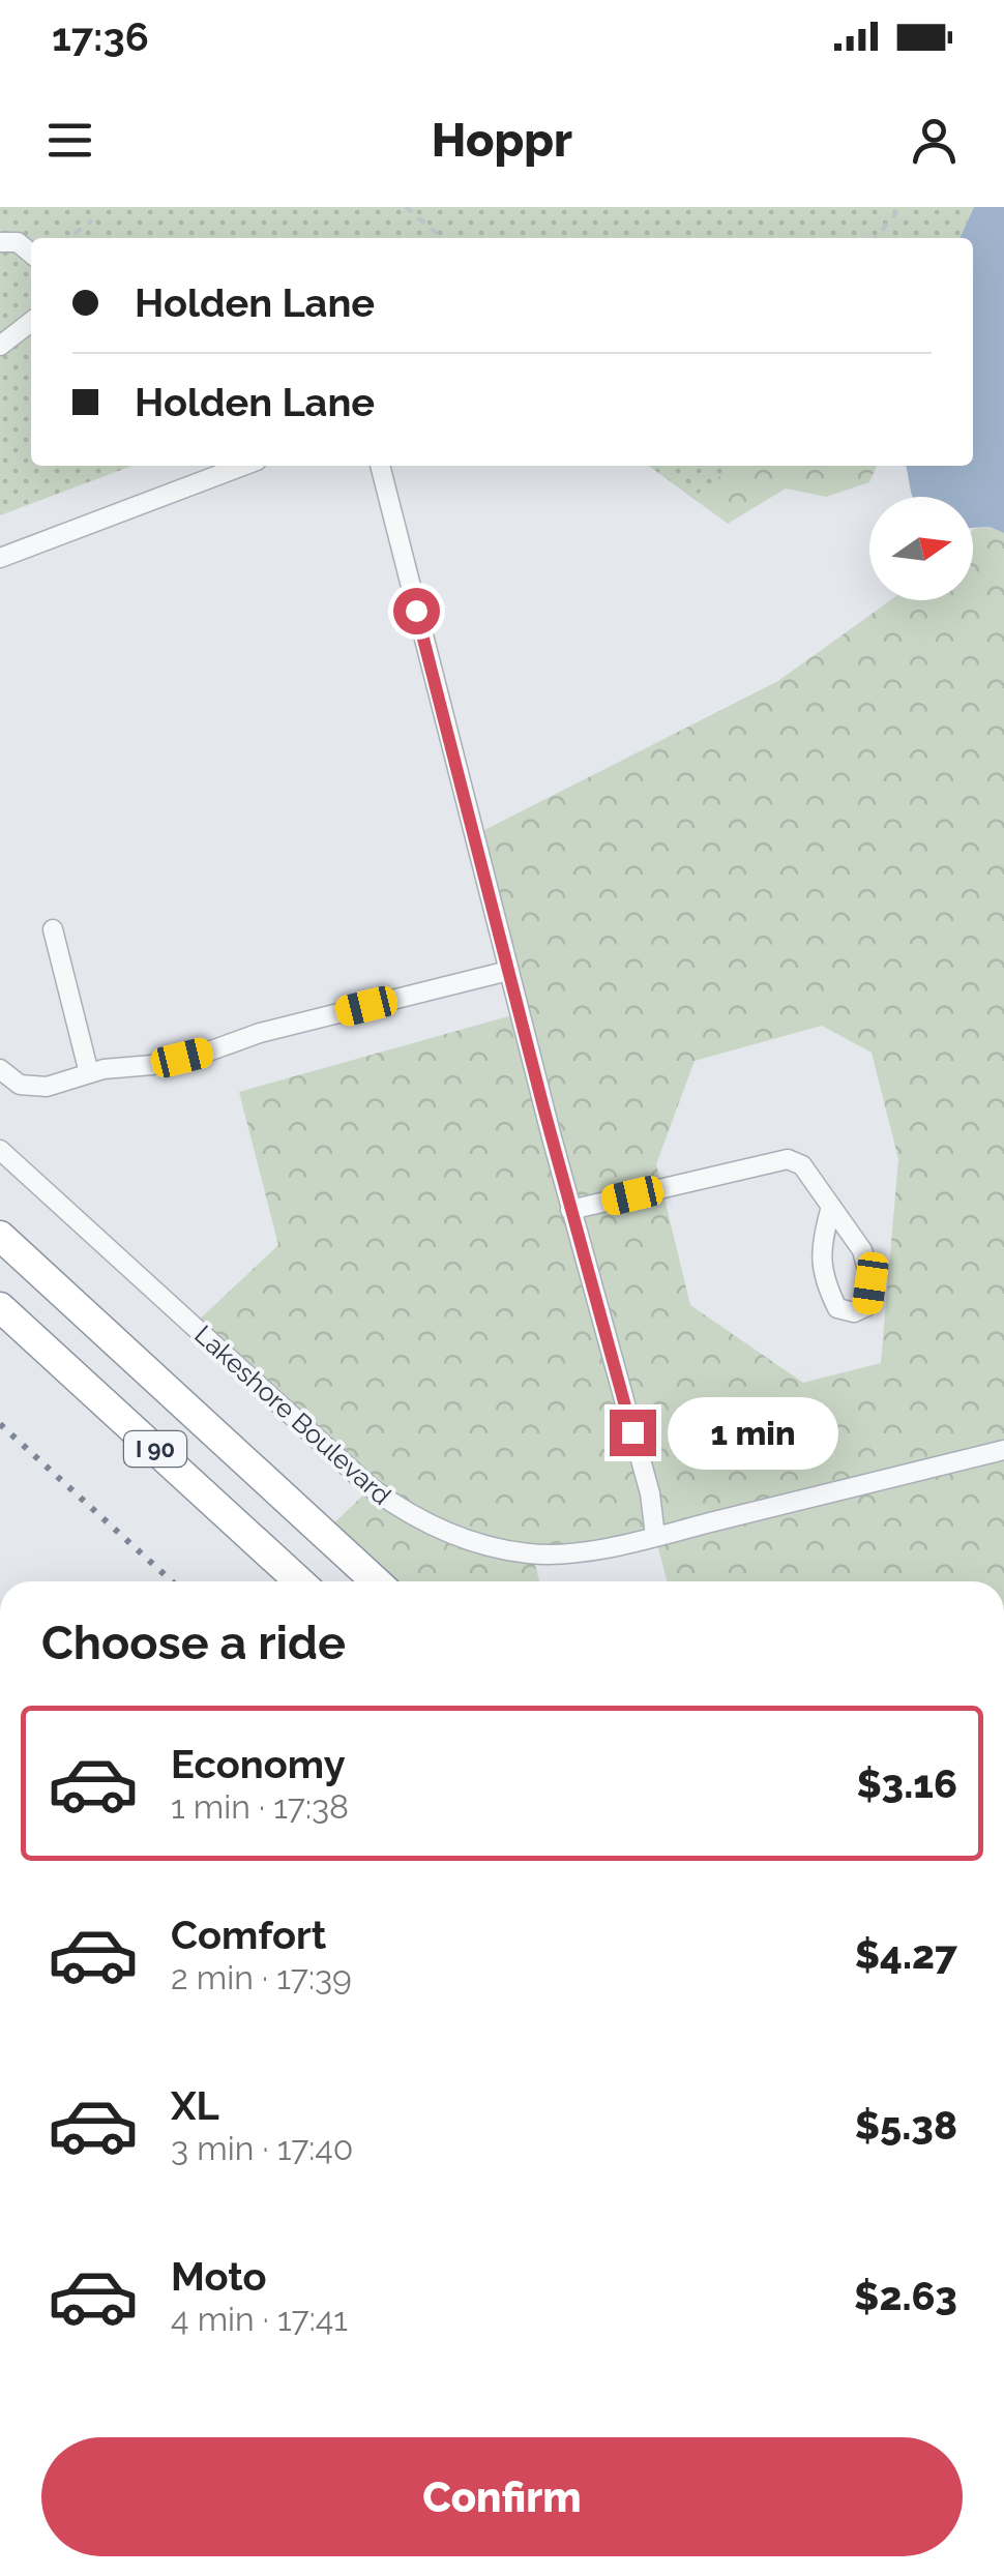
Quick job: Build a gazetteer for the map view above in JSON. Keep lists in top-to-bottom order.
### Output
{
  "streets": {
    "highway": ["I 90"],
    "street": ["Lakeshore Boulevard"]
  },
  "north": "right",
  "page": {
    "status": "17:36",
    "header": "Hoppr",
    "banner": ["Holden Lane", "Holden Lane"],
    "bubble": "1 min",
    "heading": "Choose a ride",
    "list": [
      {
        "name": "Economy",
        "note": "1 min · 17:38",
        "value": "$3.16"
      },
      {
        "name": "Comfort",
        "note": "2 min · 17:39",
        "value": "$4.27"
      },
      {
        "name": "XL",
        "note": "3 min · 17:40",
        "value": "$5.38"
      },
      {
        "name": "Moto",
        "note": "4 min · 17:41",
        "value": "$2.63"
      }
    ],
    "buttons": "Confirm"
  }
}
